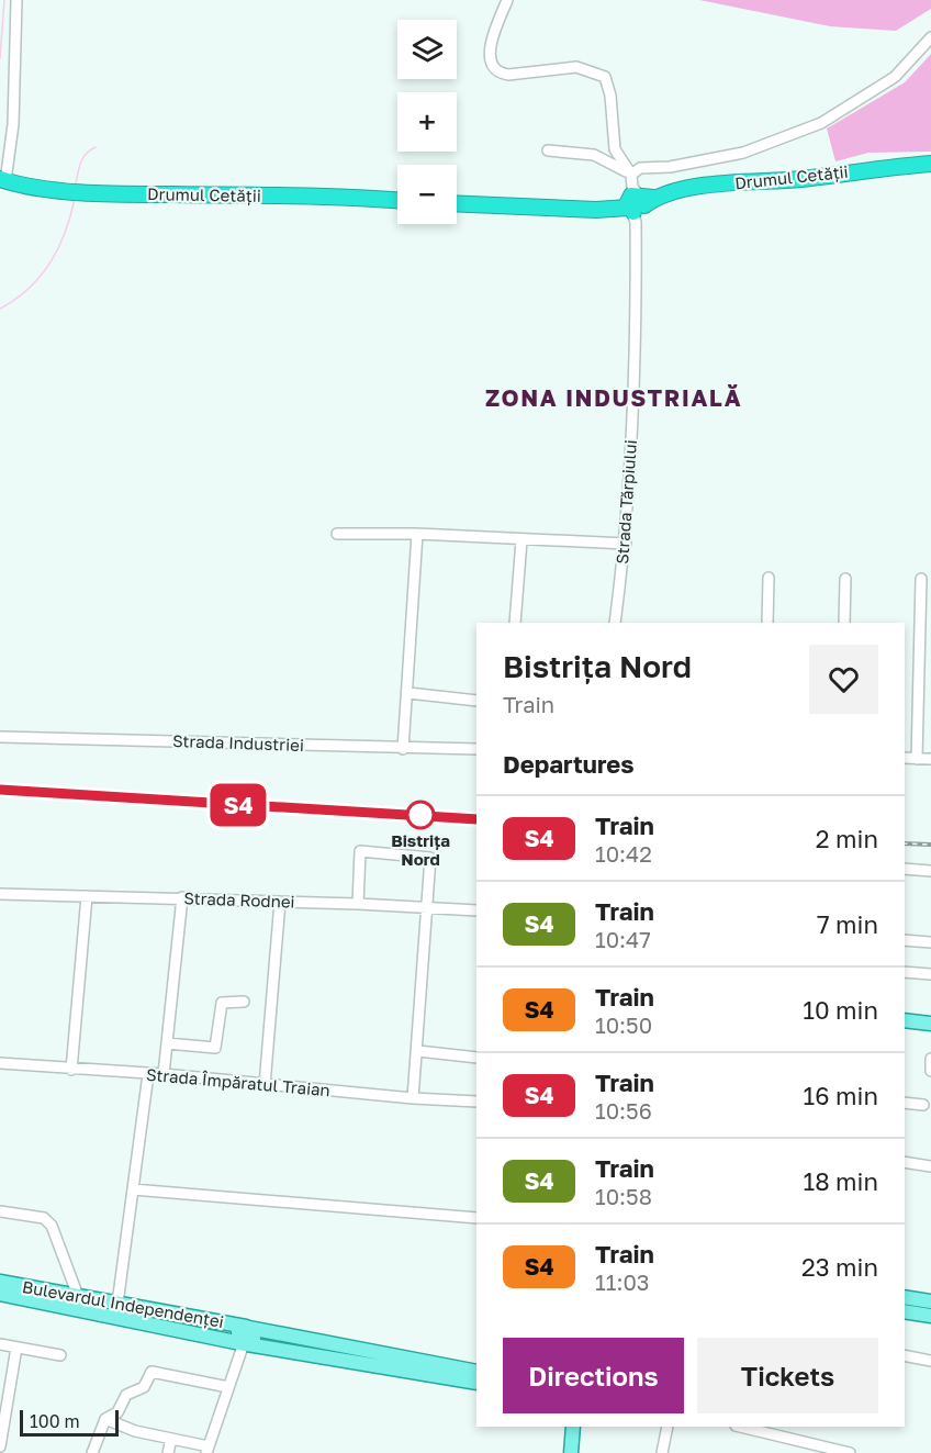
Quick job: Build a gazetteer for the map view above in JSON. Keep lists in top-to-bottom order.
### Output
{
  "streets": {
    "highway": ["Drumul Cetății"],
    "main road": ["Bulevardul Independenței"],
    "street": [
      "Strada Tărpiului",
      "Strada Industriei",
      "Strada Rodnei",
      "Strada Împăratul Traian"
    ]
  },
  "crossings": [
    ["Drumul Cetății", "Strada Tărpiului"]
  ],
  "districts": ["ZONA INDUSTRIALĂ"],
  "places": ["Bistrița Nord"],
  "scale_bar": "100 m",
  "page": {
    "on_map": "S4",
    "map_buttons": ["+", "−"],
    "heading": [
      ["Bistrița Nord", "Train"],
      "Departures"
    ],
    "list": [
      {
        "mark": "S4",
        "name": "Train",
        "note": "10:42",
        "value": "2 min"
      },
      {
        "mark": "S4",
        "name": "Train",
        "note": "10:47",
        "value": "7 min"
      },
      {
        "mark": "S4",
        "name": "Train",
        "note": "10:50",
        "value": "10 min"
      },
      {
        "mark": "S4",
        "name": "Train",
        "note": "10:56",
        "value": "16 min"
      },
      {
        "mark": "S4",
        "name": "Train",
        "note": "10:58",
        "value": "18 min"
      },
      {
        "mark": "S4",
        "name": "Train",
        "note": "11:03",
        "value": "23 min"
      }
    ],
    "buttons": ["Directions", "Tickets"],
    "scale": "100 m"
  }
}
